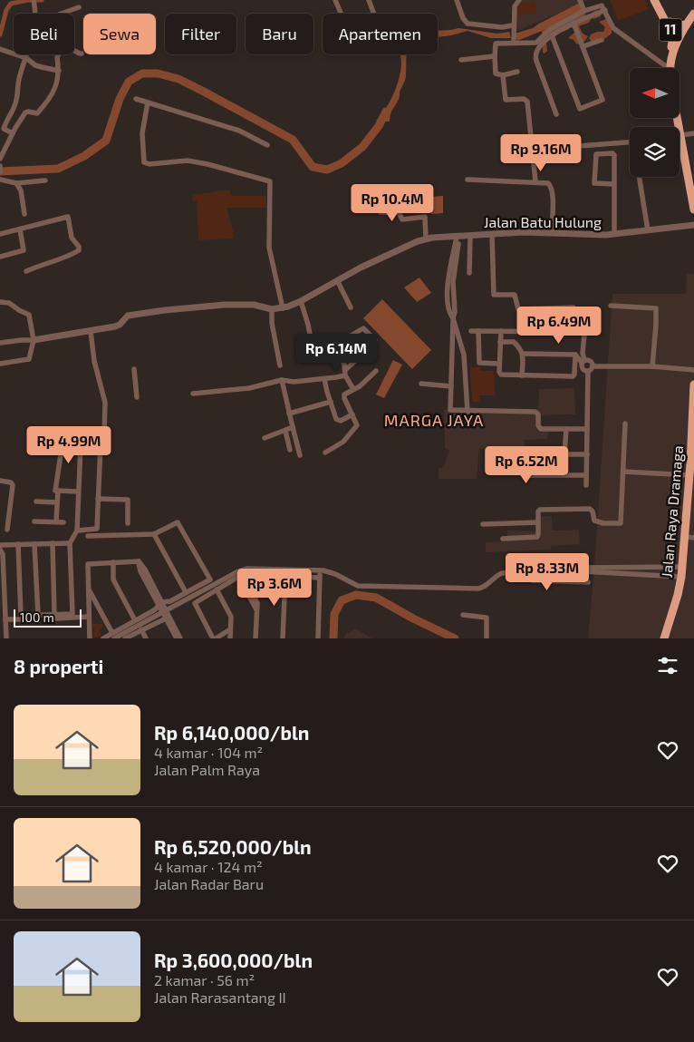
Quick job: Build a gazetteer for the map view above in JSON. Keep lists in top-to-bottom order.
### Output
{
  "streets": {
    "highway": ["11", "Jalan Raya Dramaga"],
    "street": ["Jalan Batu Hulung"]
  },
  "districts": ["MARGA JAYA"],
  "scale_bar": "100 m",
  "north": "left",
  "page": {
    "chip": [
      "Beli",
      "Sewa",
      "Filter",
      "Baru",
      "Apartemen"
    ],
    "price": [
      "Rp 9.16M",
      "Rp 10.4M",
      "Rp 6.49M",
      "Rp 6.14M",
      "Rp 4.99M",
      "Rp 6.52M",
      "Rp 8.33M",
      "Rp 3.6M"
    ],
    "scale": "100 m",
    "heading": "8 properti",
    "list": [
      {
        "name": "Rp 6,140,000/bln",
        "note": "4 kamar · 104 m² · Jalan Palm Raya"
      },
      {
        "name": "Rp 6,520,000/bln",
        "note": "4 kamar · 124 m² · Jalan Radar Baru"
      },
      {
        "name": "Rp 3,600,000/bln",
        "note": "2 kamar · 56 m² · Jalan Rarasantang II"
      }
    ]
  }
}
